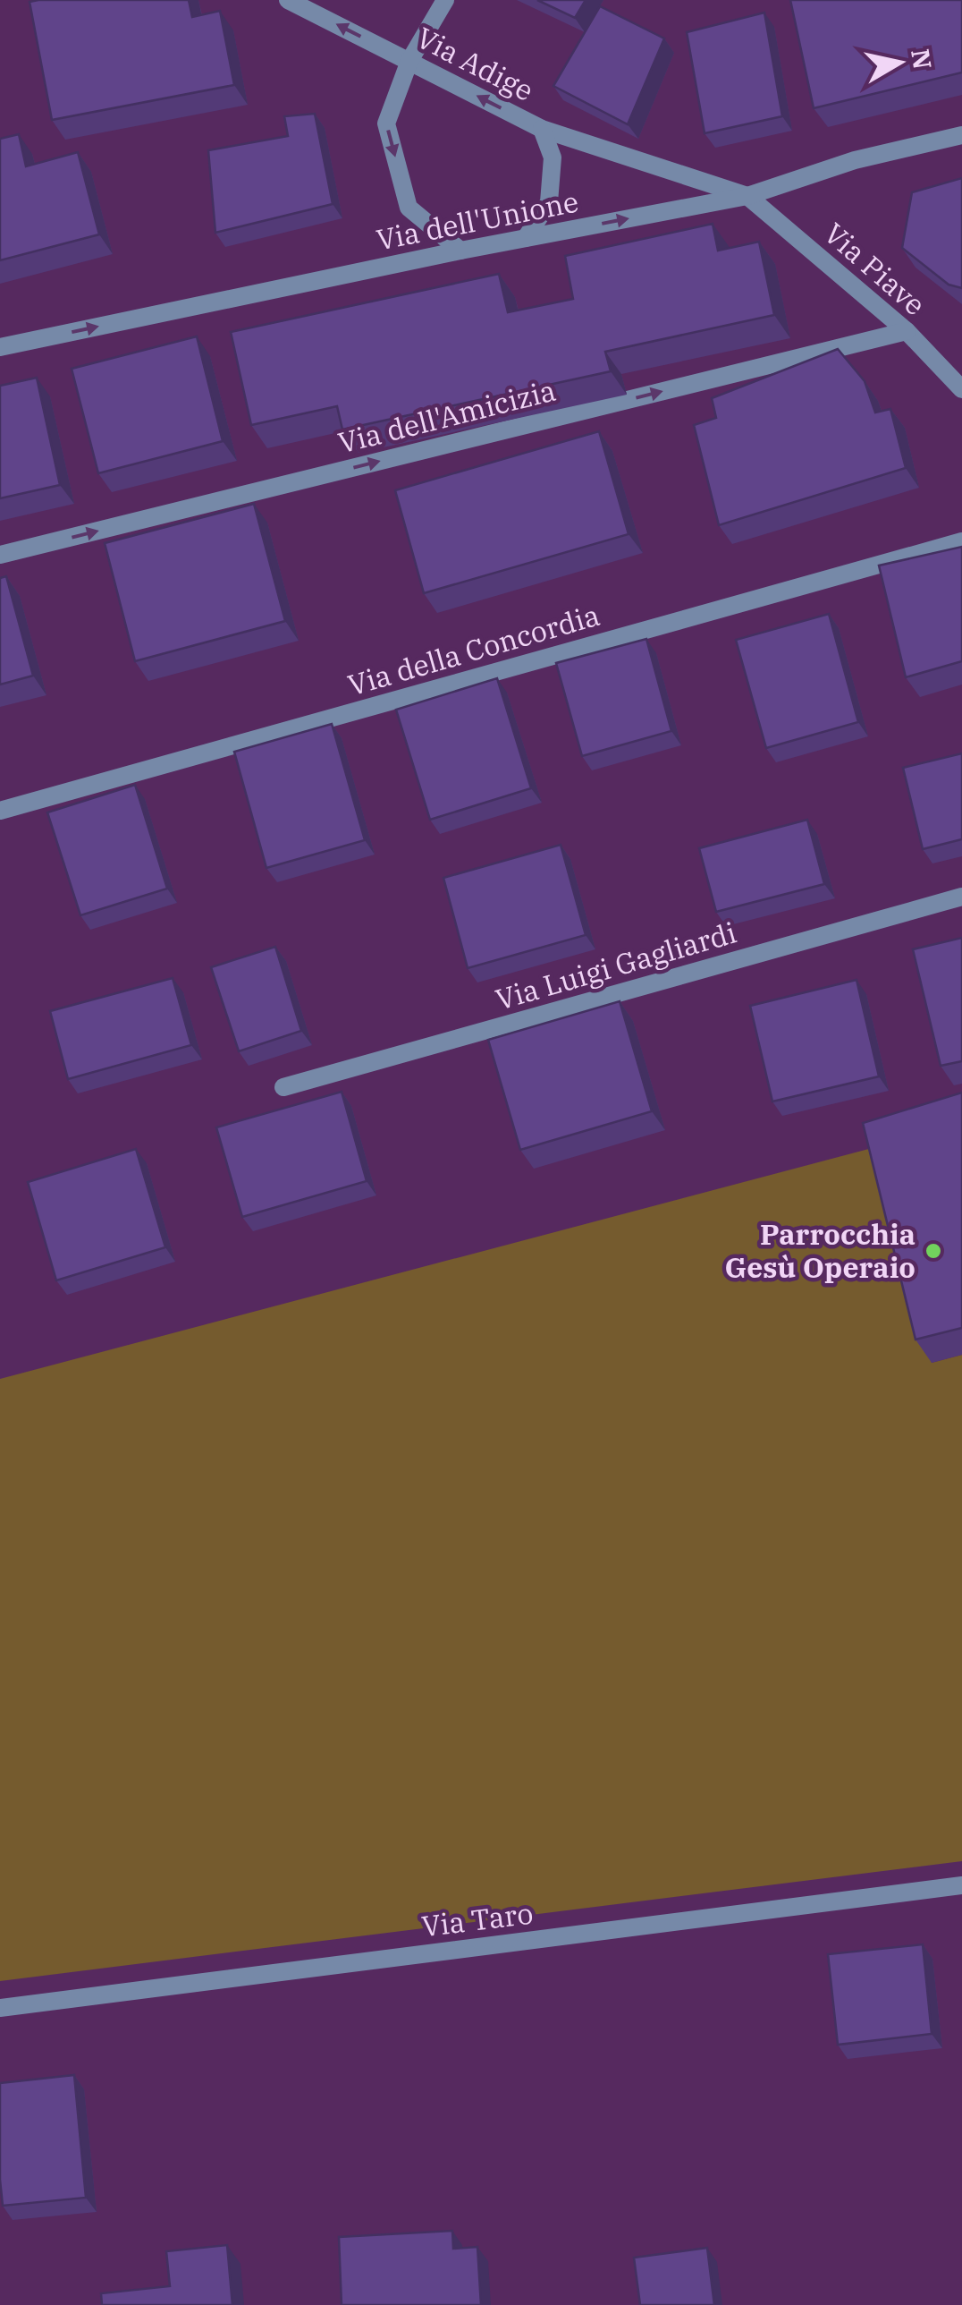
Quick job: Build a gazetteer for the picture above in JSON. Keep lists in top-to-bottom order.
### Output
{
  "streets": {
    "street": [
      "Via Adige",
      "Via dell'Unione",
      "Via Piave",
      "Via dell'Amicizia",
      "Via della Concordia",
      "Via Luigi Gagliardi",
      "Via Taro"
    ]
  },
  "crossings": [
    ["Via Adige", "Via dell'Unione"],
    ["Via Adige", "Via Piave"],
    ["Via dell'Unione", "Via Piave"],
    ["Via Piave", "Via dell'Amicizia"]
  ],
  "one_way": ["Via Adige", "Via dell'Unione", "Via dell'Amicizia"],
  "places": ["Parrocchia Gesù Operaio"],
  "north": "right"
}
